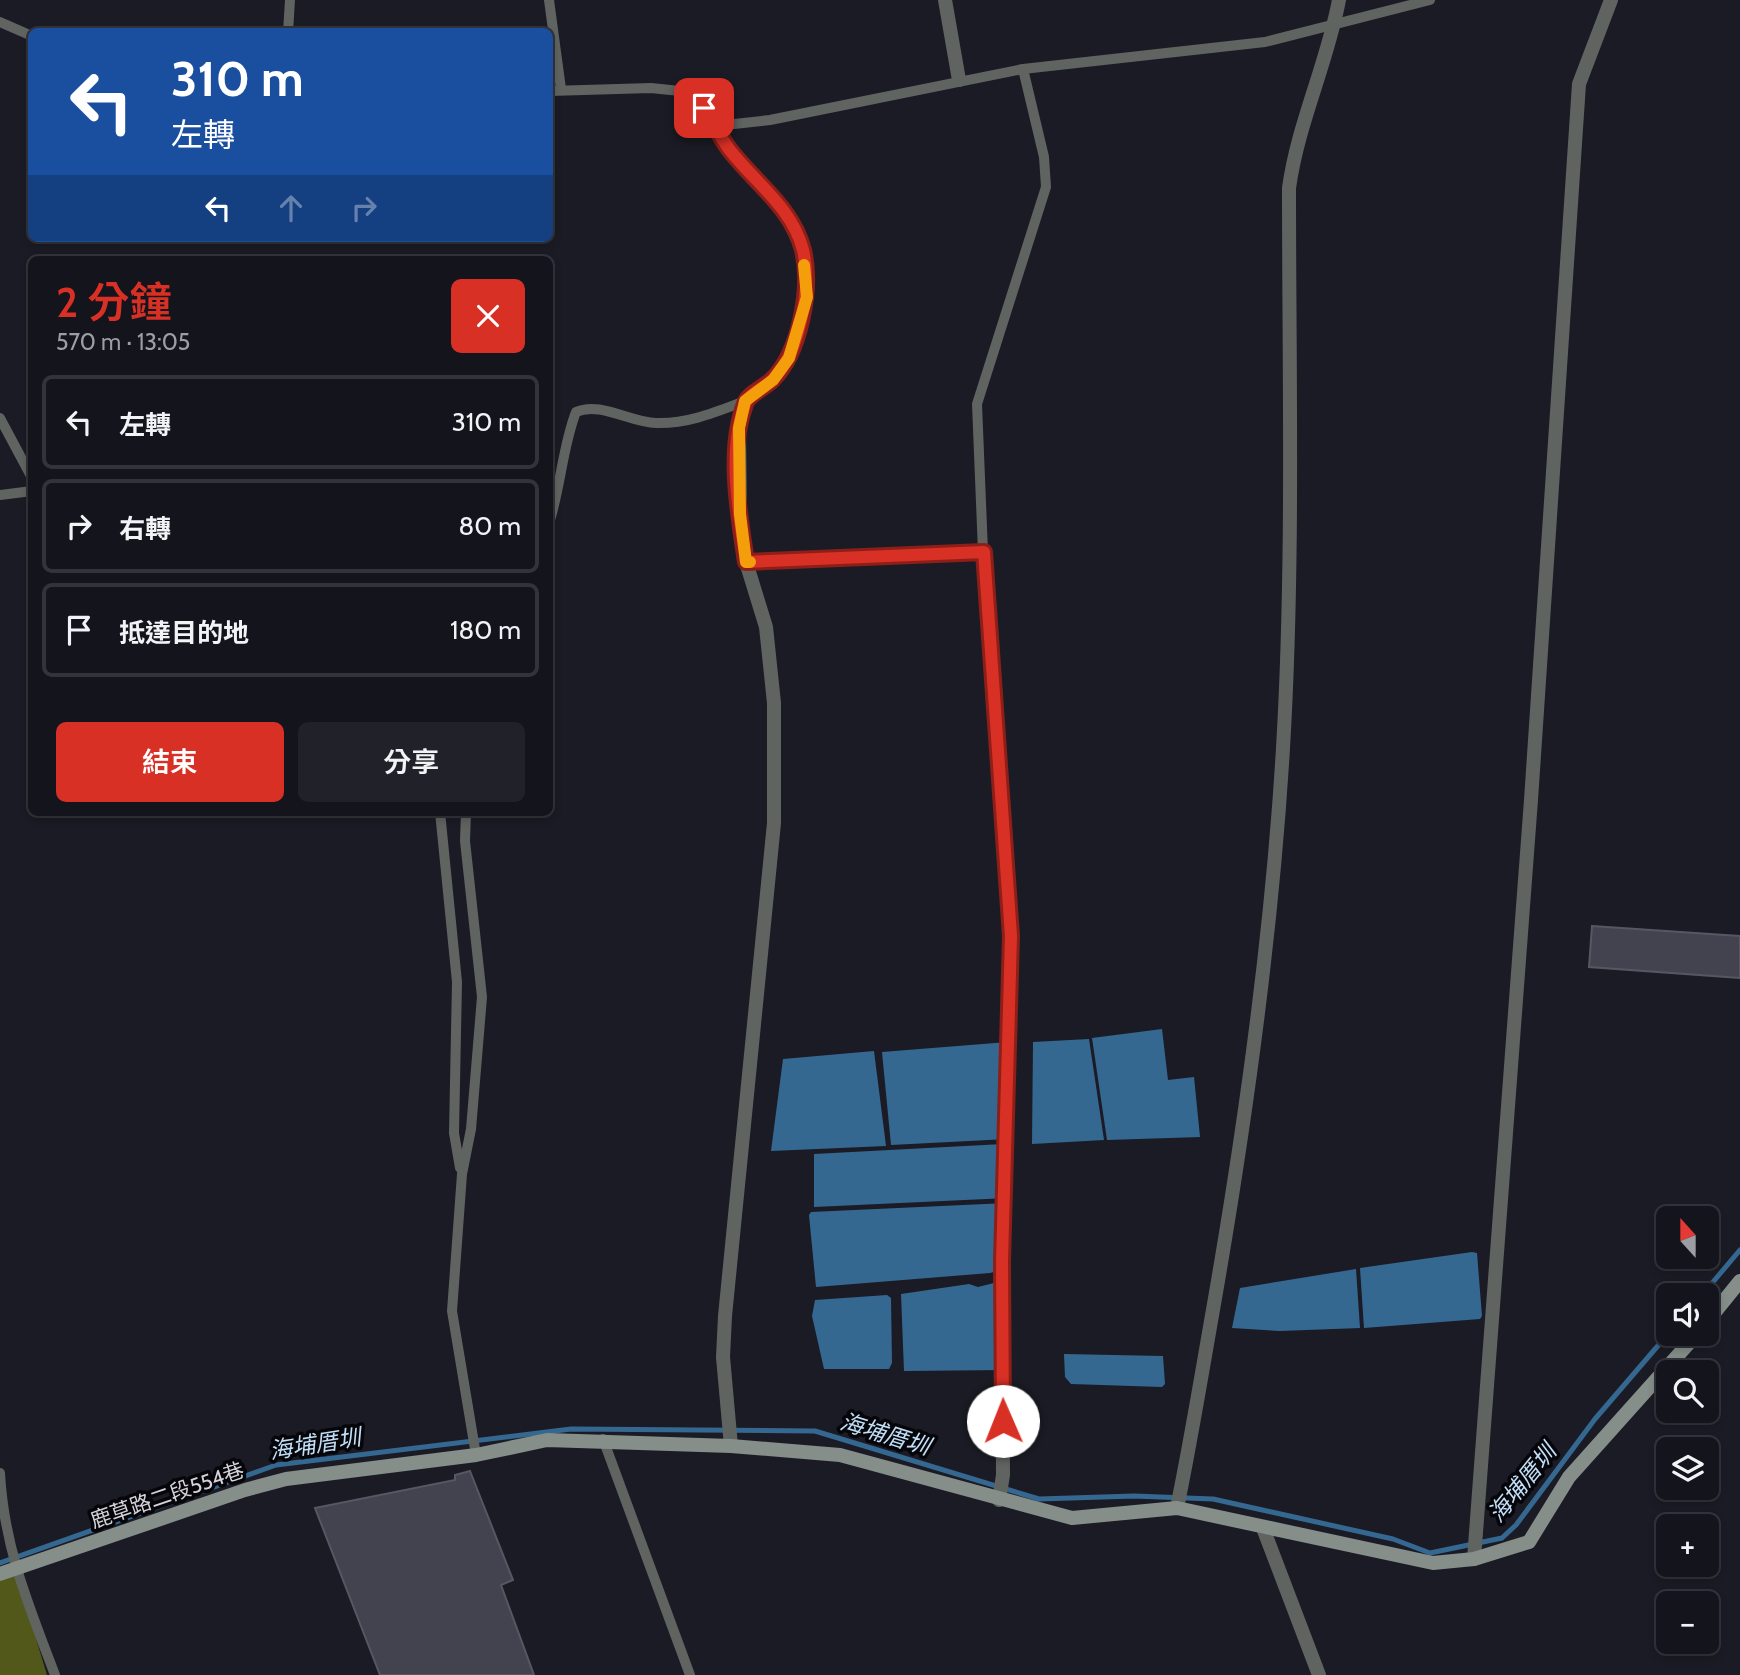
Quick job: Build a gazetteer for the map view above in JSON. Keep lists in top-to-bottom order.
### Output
{
  "streets": {
    "street": ["鹿草路二段554巷"]
  },
  "water": ["海埔厝圳"],
  "north": "top",
  "page": {
    "turn": ["310 m", "左轉"],
    "heading": ["2 分鐘", "570 m · 13:05"],
    "list": [
      {
        "name": "左轉",
        "value": "310 m"
      },
      {
        "name": "右轉",
        "value": "80 m"
      },
      {
        "name": "抵達目的地",
        "value": "180 m"
      }
    ],
    "buttons": ["結束", "分享"],
    "map_buttons": ["+", "−"]
  }
}
